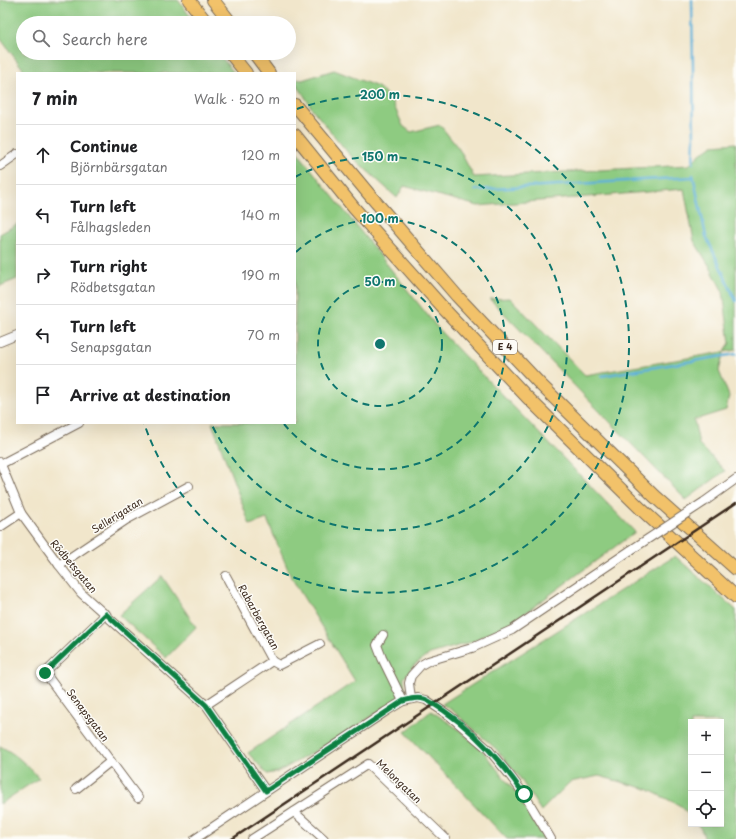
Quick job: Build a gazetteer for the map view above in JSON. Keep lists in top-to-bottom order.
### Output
{
  "streets": {
    "highway": ["E 4"],
    "street": [
      "Sellerigatan",
      "Rödbetsgatan",
      "Rabarbergatan",
      "Senapsgatan",
      "Melongatan"
    ]
  },
  "crossings": [
    ["Sellerigatan", "Rödbetsgatan"],
    ["Rödbetsgatan", "Rabarbergatan"],
    ["Rödbetsgatan", "Senapsgatan"]
  ],
  "page": {
    "search": "Search here",
    "heading": ["7 min", "Walk · 520 m"],
    "list": [
      ["Continue", "Björnbärsgatan", "120 m"],
      ["Turn left", "Fålhagsleden", "140 m"],
      ["Turn right", "Rödbetsgatan", "190 m"],
      ["Turn left", "Senapsgatan", "70 m"],
      "Arrive at destination"
    ],
    "map_buttons": ["+", "−"]
  },
  "rings": [
    "200 m",
    "150 m",
    "100 m",
    "50 m"
  ]
}
